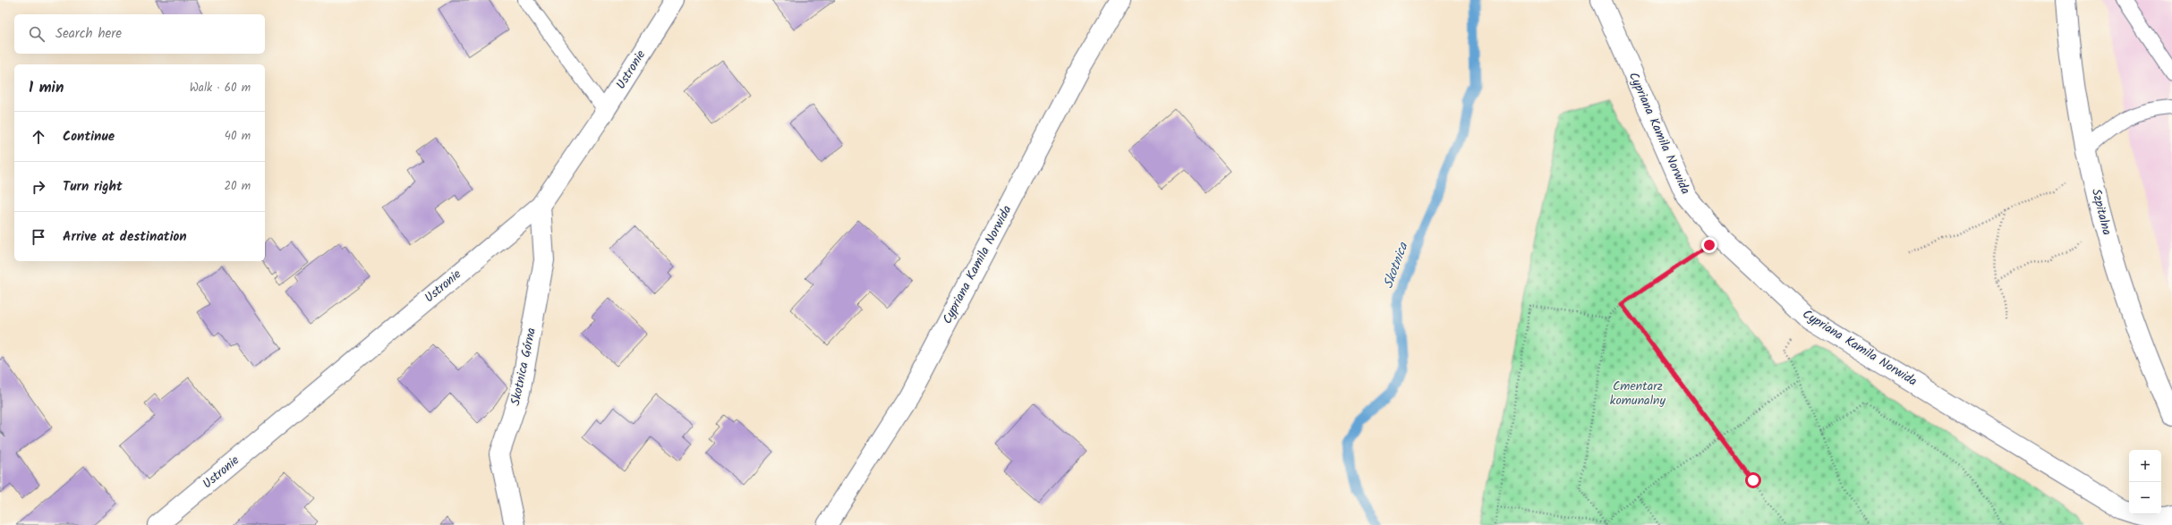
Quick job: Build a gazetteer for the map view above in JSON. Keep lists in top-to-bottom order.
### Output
{
  "streets": {
    "street": [
      "Ustronie",
      "Cypriana Kamila Norwida",
      "Szpitalna",
      "Skotnica Górna"
    ]
  },
  "crossings": [
    ["Ustronie", "Skotnica Górna"]
  ],
  "water": ["Skotnica"],
  "parks": ["Cmentarz komunalny"],
  "page": {
    "search": "Search here",
    "heading": ["1 min", "Walk · 60 m"],
    "list": [
      ["Continue", "40 m"],
      ["Turn right", "20 m"],
      "Arrive at destination"
    ],
    "map_buttons": ["+", "−"]
  }
}
